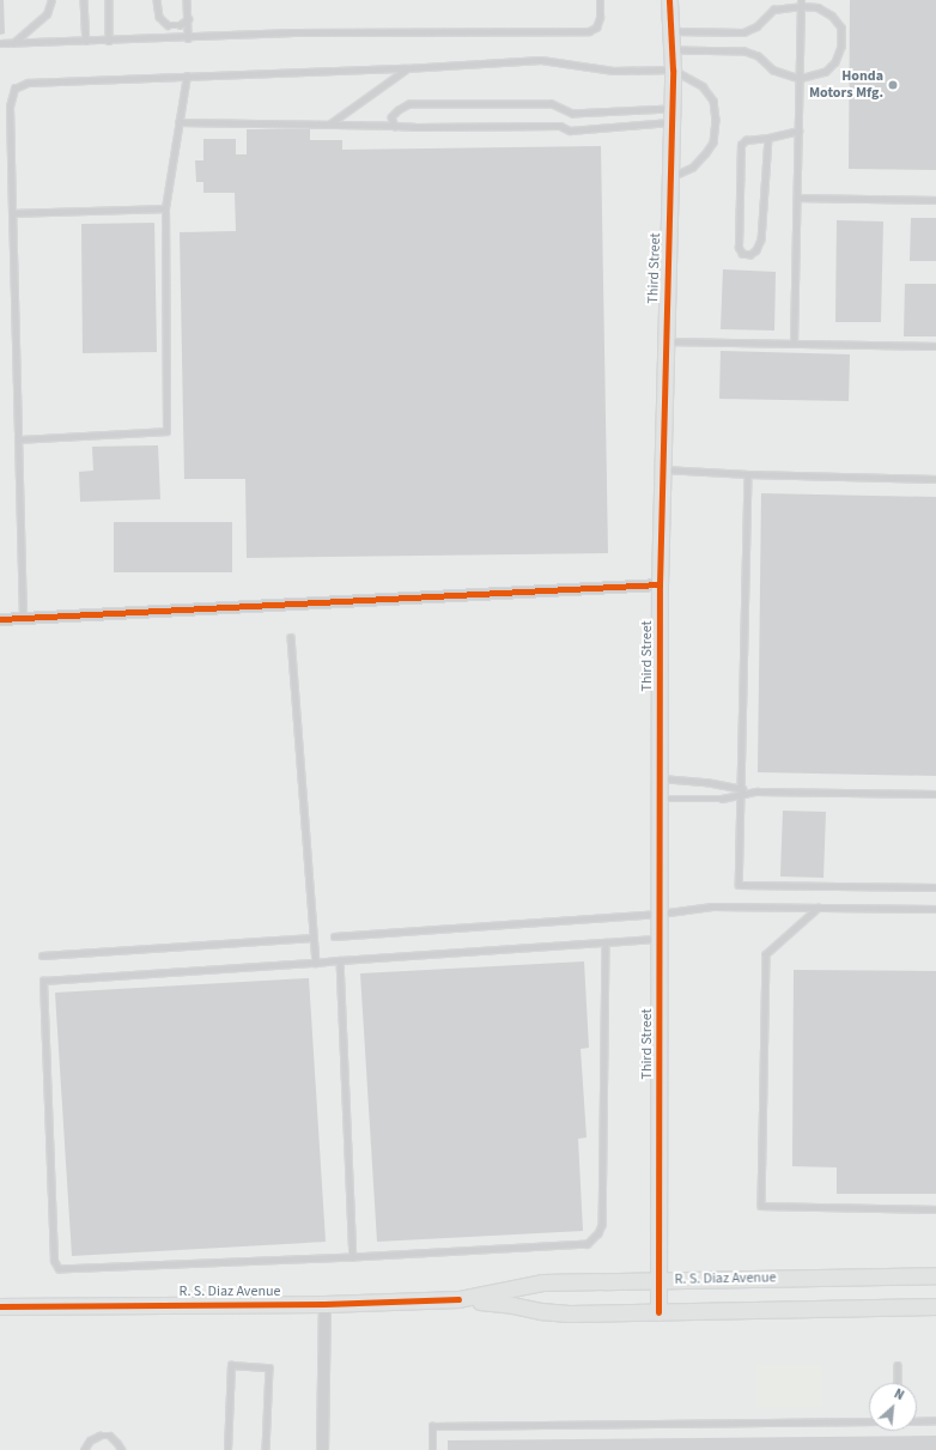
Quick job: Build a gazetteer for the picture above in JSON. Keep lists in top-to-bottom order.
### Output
{
  "streets": {
    "street": ["Third Street", "R. S. Diaz Avenue"]
  },
  "crossings": [
    ["Third Street", "R. S. Diaz Avenue"]
  ],
  "places": ["Honda Motors Mfg."],
  "north": "top right"
}
